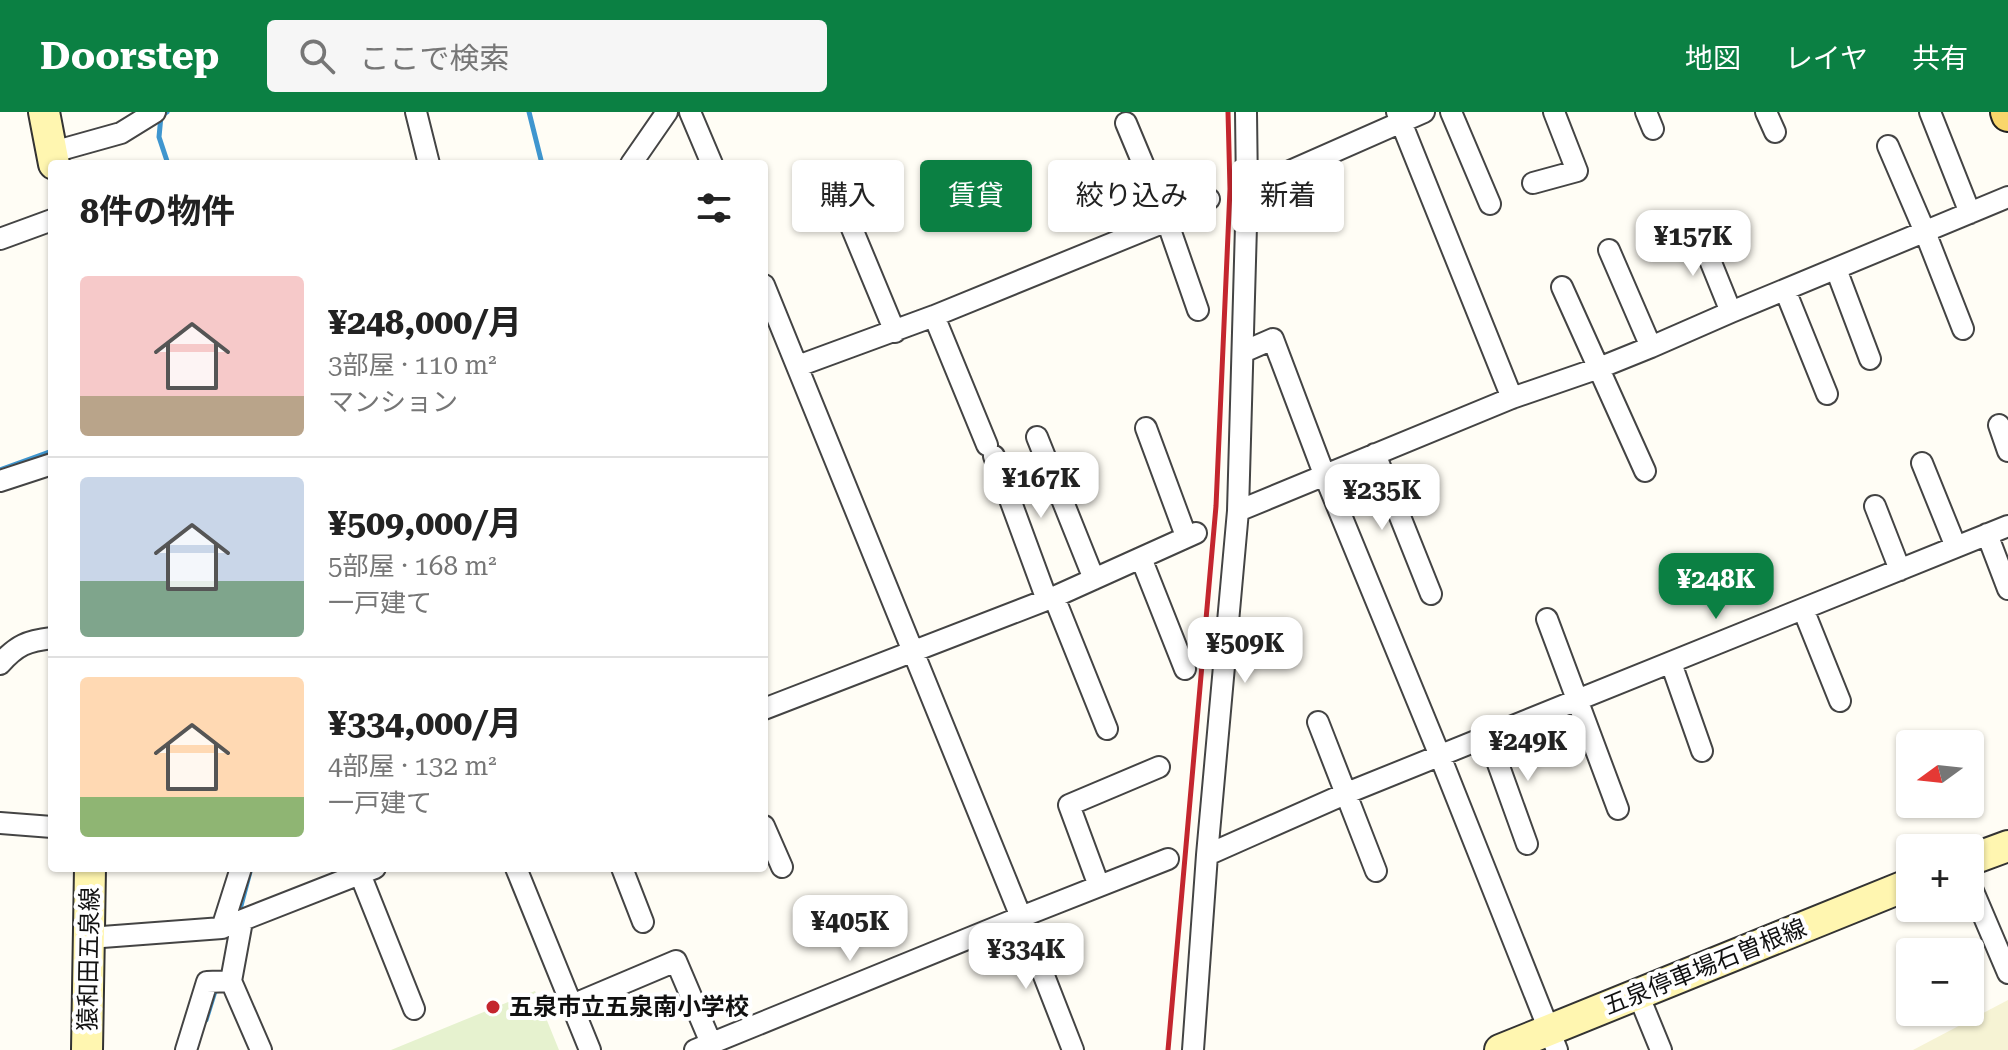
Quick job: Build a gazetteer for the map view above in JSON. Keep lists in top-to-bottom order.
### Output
{
  "streets": {
    "main road": ["猿和田五泉線", "五泉停車場石曽根線"]
  },
  "places": ["五泉市立五泉南小学校"],
  "north": "left",
  "page": {
    "header": "Doorstep",
    "search": "ここで検索",
    "nav": ["地図", "レイヤ", "共有"],
    "chip": [
      "購入",
      "賃貸",
      "絞り込み",
      "新着"
    ],
    "heading": "8件の物件",
    "price": [
      "¥157K",
      "¥167K",
      "¥235K",
      "¥248K",
      "¥509K",
      "¥249K",
      "¥405K",
      "¥334K"
    ],
    "list": [
      {
        "name": "¥248,000/月",
        "note": "3部屋 · 110 m² · マンション"
      },
      {
        "name": "¥509,000/月",
        "note": "5部屋 · 168 m² · 一戸建て"
      },
      {
        "name": "¥334,000/月",
        "note": "4部屋 · 132 m² · 一戸建て"
      }
    ],
    "map_buttons": ["+", "−"]
  }
}
